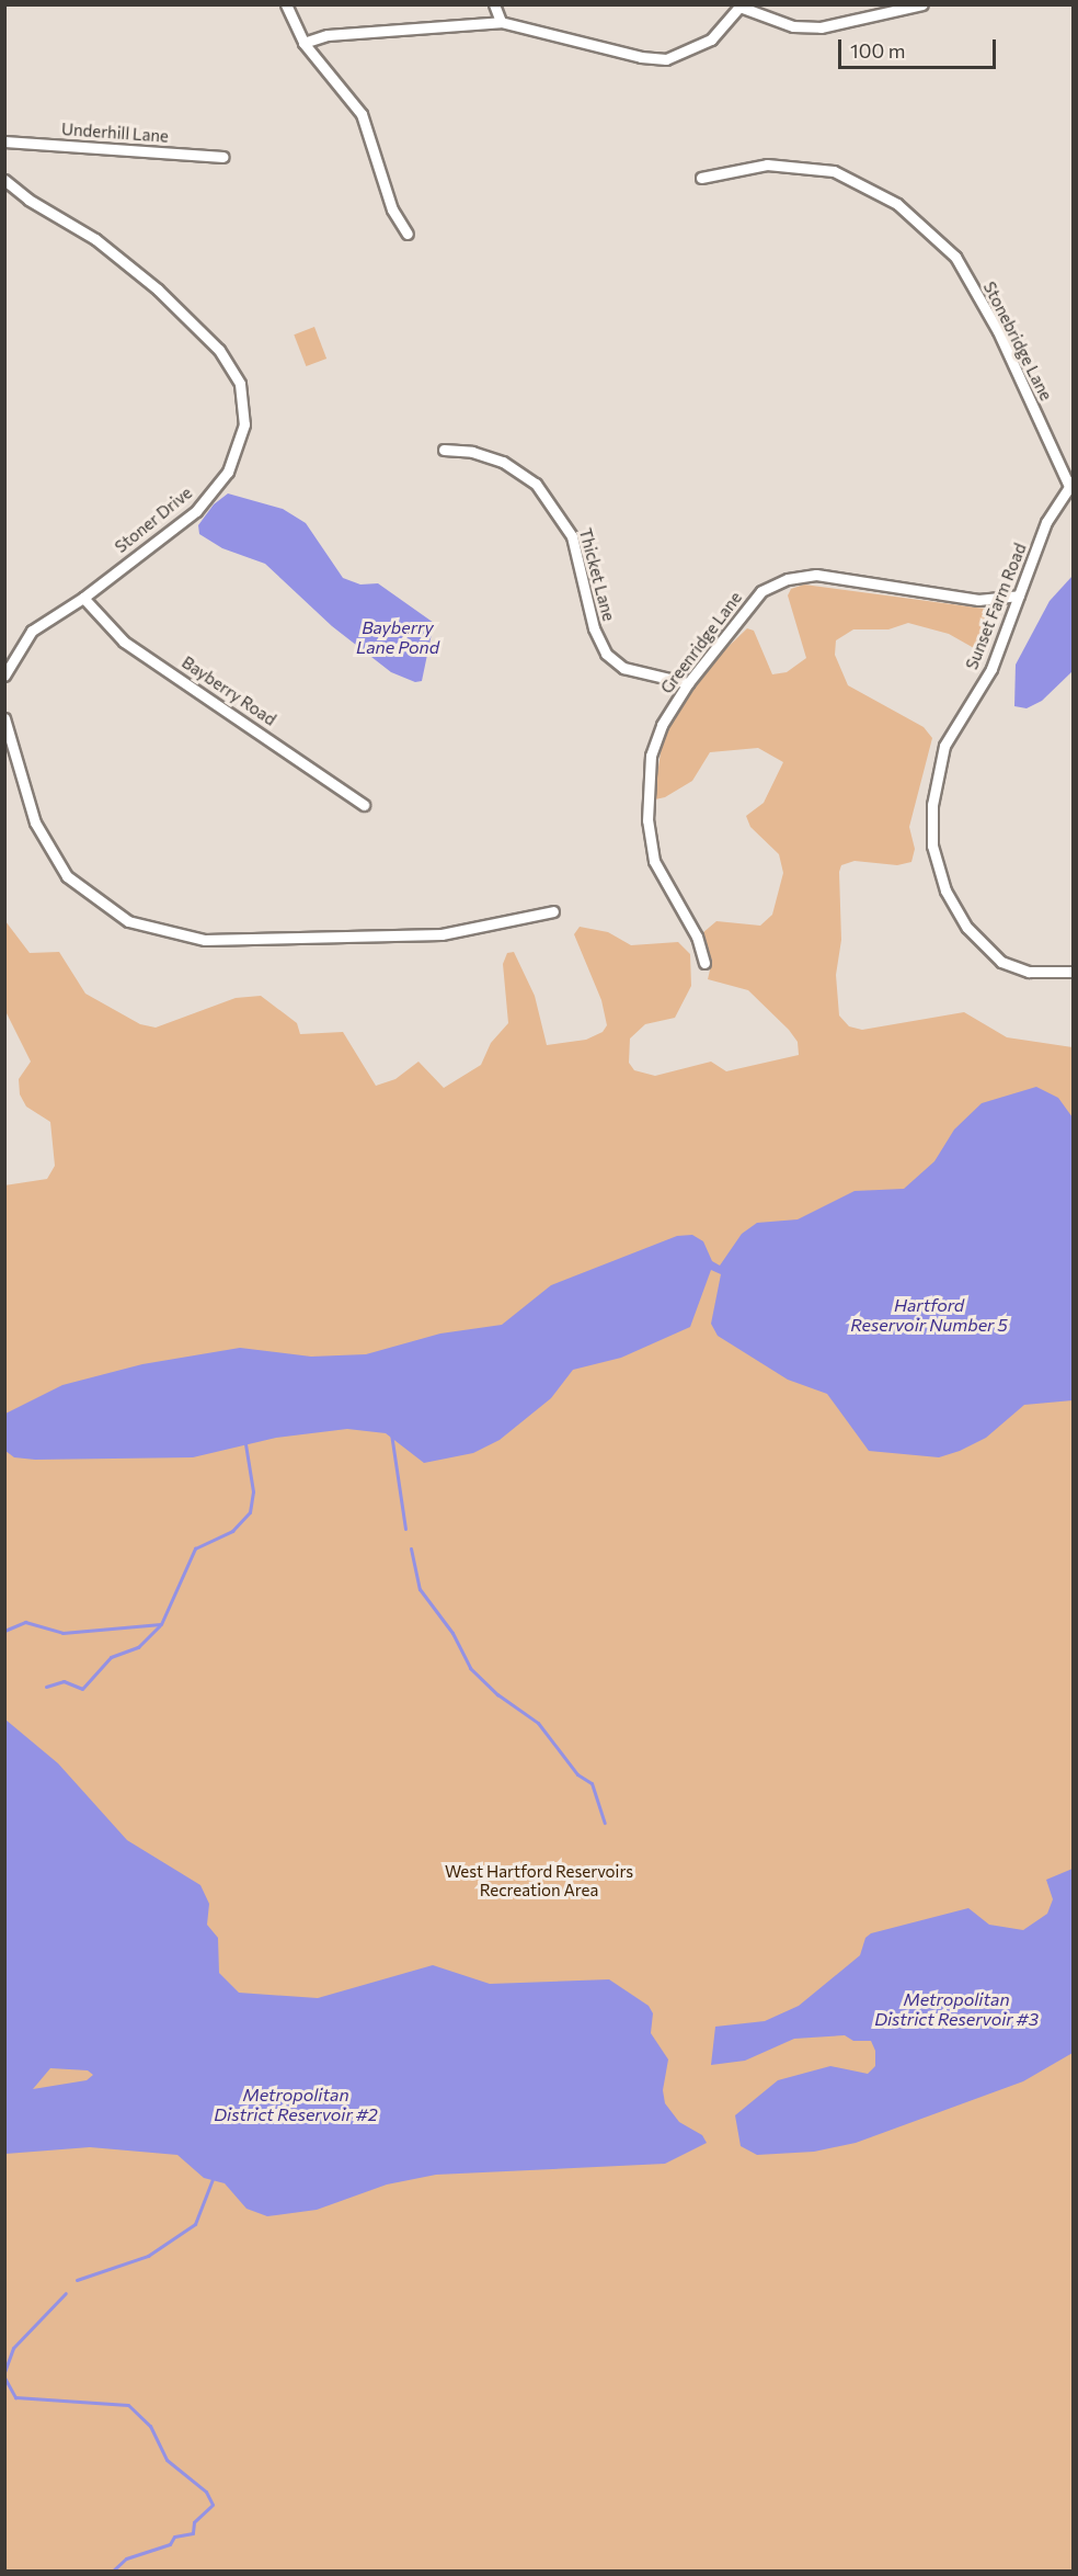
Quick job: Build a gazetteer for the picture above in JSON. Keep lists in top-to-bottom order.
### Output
{
  "streets": {
    "street": [
      "Underhill Lane",
      "Stonebridge Lane",
      "Stoner Drive",
      "Thicket Lane",
      "Sunset Farm Road",
      "Greenridge Lane",
      "Bayberry Road"
    ]
  },
  "crossings": [
    ["Stonebridge Lane", "Sunset Farm Road"],
    ["Stoner Drive", "Bayberry Road"],
    ["Thicket Lane", "Greenridge Lane"],
    ["Sunset Farm Road", "Greenridge Lane"]
  ],
  "water": [
    "Bayberry Lane Pond",
    "Hartford Reservoir Number 5",
    "Metropolitan District Reservoir #3",
    "Metropolitan District Reservoir #2"
  ],
  "parks": ["West Hartford Reservoirs Recreation Area"],
  "scale_bar": "100 m"
}
